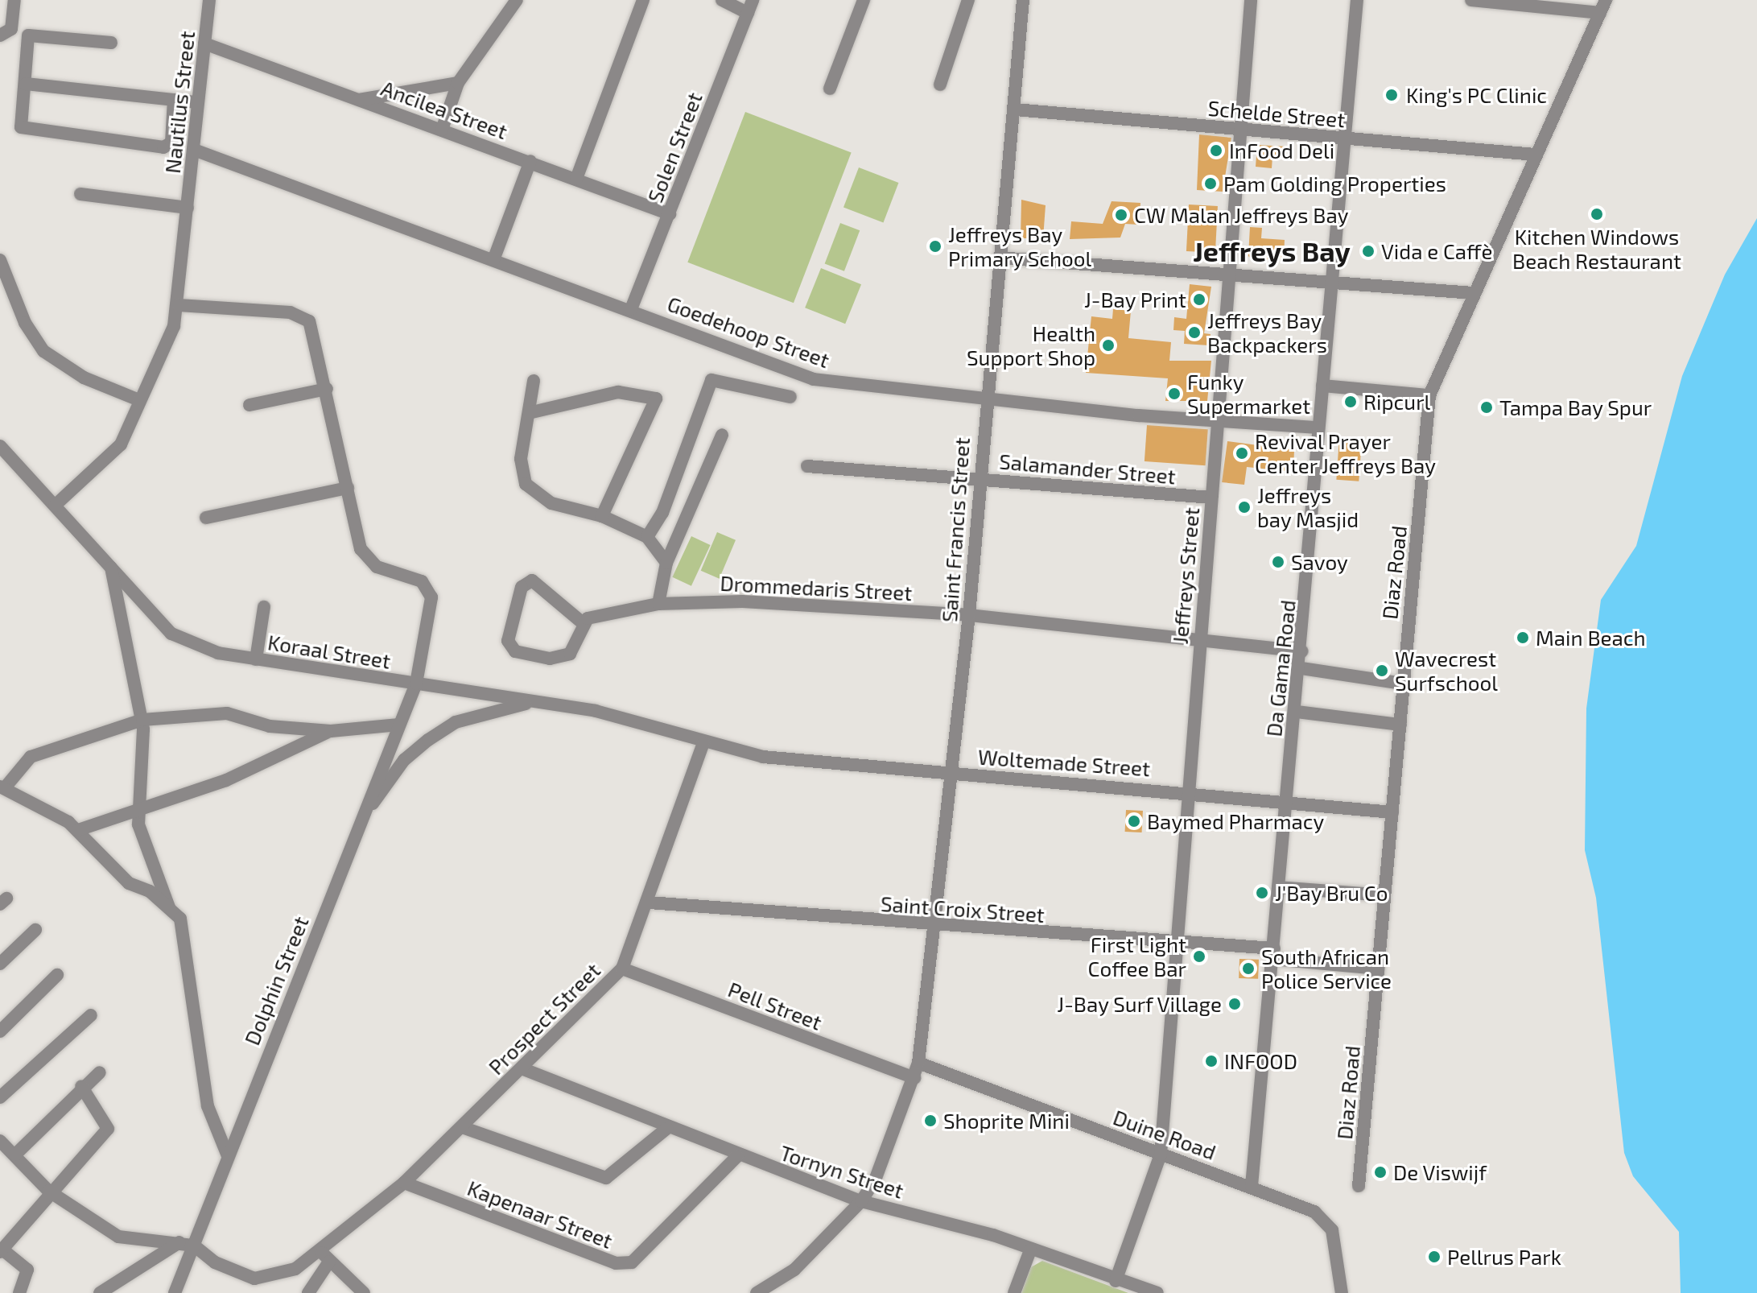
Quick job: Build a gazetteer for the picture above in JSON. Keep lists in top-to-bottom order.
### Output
{
  "streets": {
    "street": [
      "Nautilus Street",
      "Ancilea Street",
      "Schelde Street",
      "Solen Street",
      "Goedehoop Street",
      "Salamander Street",
      "Saint Francis Street",
      "Diaz Road",
      "Jeffreys Street",
      "Drommedaris Street",
      "Koraal Street",
      "Da Gama Road",
      "Woltemade Street",
      "Saint Croix Street",
      "Dolphin Street",
      "Pell Street",
      "Prospect Street",
      "Duine Road",
      "Tornyn Street",
      "Kapenaar Street"
    ]
  },
  "crossings": [
    ["Nautilus Street", "Ancilea Street"],
    ["Nautilus Street", "Goedehoop Street"],
    ["Nautilus Street", "Koraal Street"],
    ["Ancilea Street", "Solen Street"],
    ["Schelde Street", "Saint Francis Street"],
    ["Schelde Street", "Diaz Road"],
    ["Schelde Street", "Jeffreys Street"],
    ["Schelde Street", "Da Gama Road"],
    ["Solen Street", "Goedehoop Street"],
    ["Goedehoop Street", "Saint Francis Street"],
    ["Goedehoop Street", "Jeffreys Street"],
    ["Goedehoop Street", "Da Gama Road"],
    ["Salamander Street", "Saint Francis Street"],
    ["Salamander Street", "Jeffreys Street"],
    ["Saint Francis Street", "Drommedaris Street"],
    ["Saint Francis Street", "Woltemade Street"],
    ["Saint Francis Street", "Saint Croix Street"],
    ["Saint Francis Street", "Pell Street"],
    ["Saint Francis Street", "Duine Road"],
    ["Saint Francis Street", "Tornyn Street"],
    ["Diaz Road", "Woltemade Street"],
    ["Diaz Road", "Saint Croix Street"],
    ["Jeffreys Street", "Drommedaris Street"],
    ["Jeffreys Street", "Woltemade Street"],
    ["Jeffreys Street", "Saint Croix Street"],
    ["Jeffreys Street", "Duine Road"],
    ["Jeffreys Street", "Tornyn Street"],
    ["Drommedaris Street", "Da Gama Road"],
    ["Koraal Street", "Woltemade Street"],
    ["Koraal Street", "Dolphin Street"],
    ["Koraal Street", "Prospect Street"],
    ["Da Gama Road", "Woltemade Street"],
    ["Da Gama Road", "Saint Croix Street"],
    ["Da Gama Road", "Duine Road"],
    ["Saint Croix Street", "Prospect Street"],
    ["Pell Street", "Prospect Street"],
    ["Prospect Street", "Tornyn Street"],
    ["Prospect Street", "Kapenaar Street"],
    ["Tornyn Street", "Kapenaar Street"]
  ],
  "districts": ["Jeffreys Bay"],
  "places": [
    "King's PC Clinic",
    "InFood Deli",
    "Pam Golding Properties",
    "Kitchen Windows Beach Restaurant",
    "CW Malan Jeffreys Bay",
    "Jeffreys Bay Primary School",
    "Vida e Caffè",
    "J-Bay Print",
    "Jeffreys Bay Backpackers",
    "Health Support Shop",
    "Funky Supermarket",
    "Ripcurl",
    "Tampa Bay Spur",
    "Revival Prayer Center Jeffreys Bay",
    "Jeffreys bay Masjid",
    "Savoy",
    "Main Beach",
    "Wavecrest Surfschool",
    "Baymed Pharmacy",
    "J'Bay Bru Co",
    "First Light Coffee Bar",
    "South African Police Service",
    "J-Bay Surf Village",
    "INFOOD",
    "Shoprite Mini",
    "De Viswijf",
    "Pellrus Park"
  ]
}
